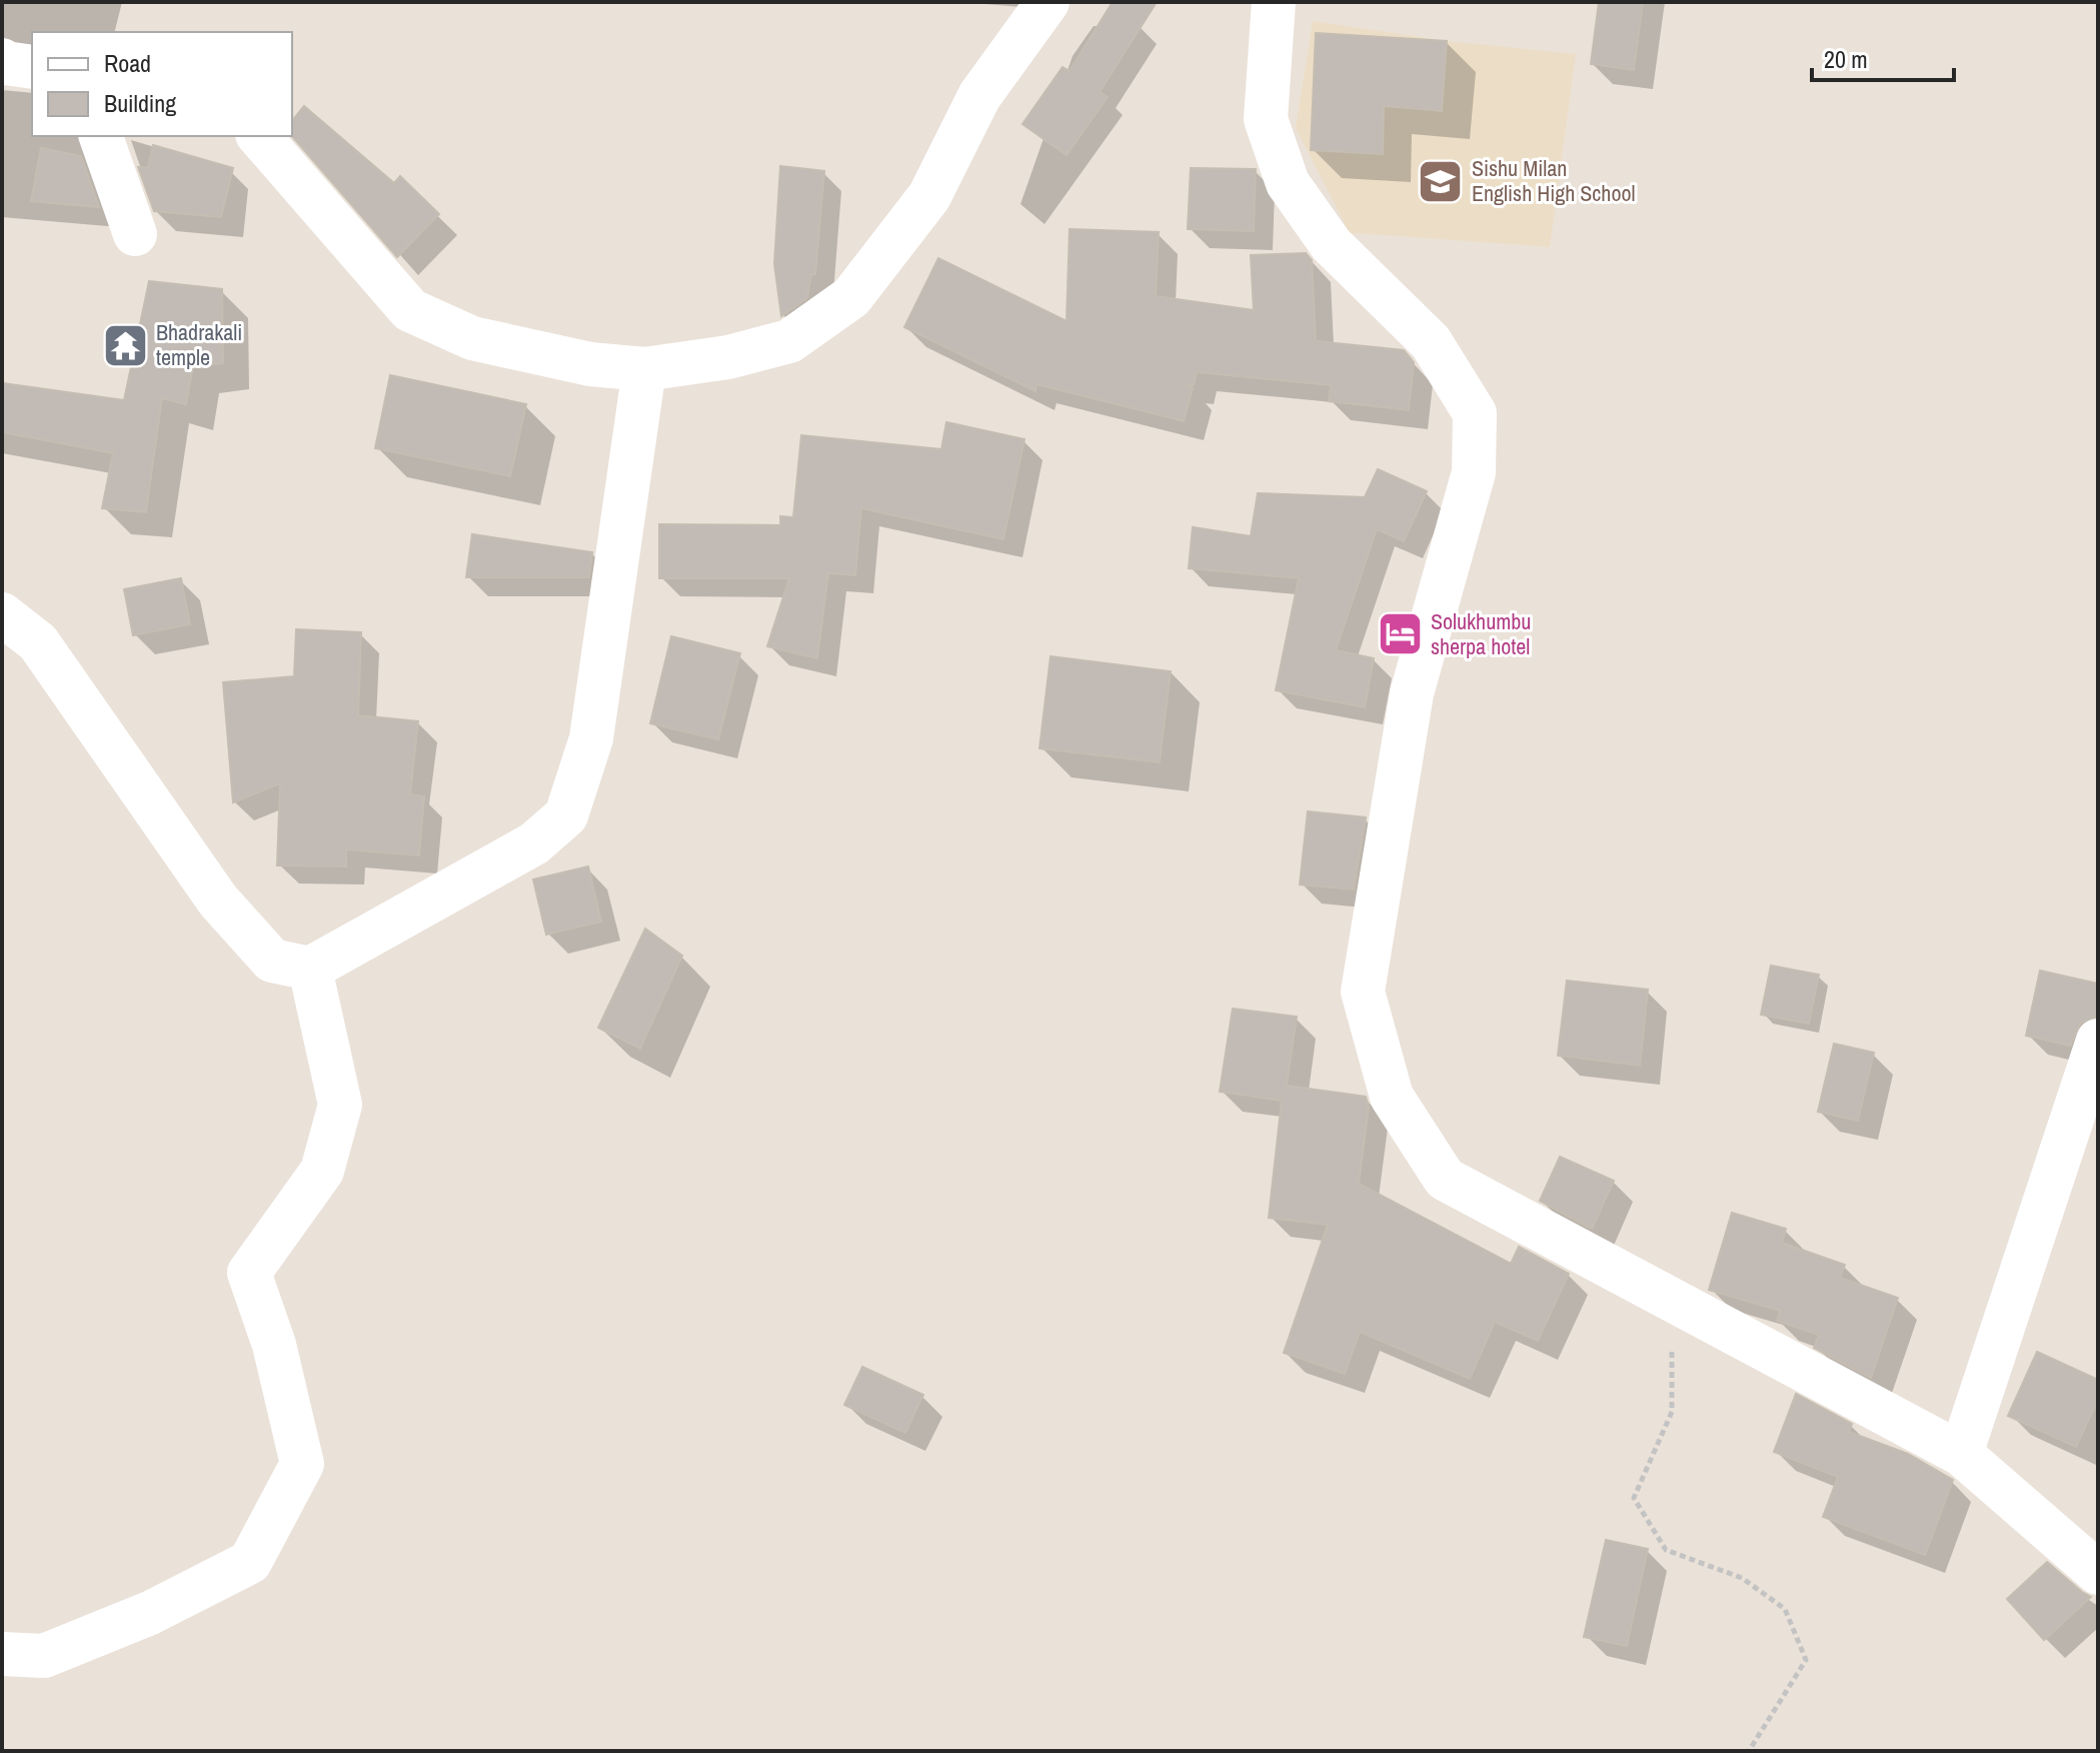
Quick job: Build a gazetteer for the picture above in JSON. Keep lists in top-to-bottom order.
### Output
{
  "places": {
    "school or university": ["Sishu Milan English High School"],
    "temple": ["Bhadrakali temple"],
    "hotel": ["Solukhumbu sherpa hotel"]
  },
  "legend": ["Road", "Building"],
  "scale_bar": "20 m"
}
